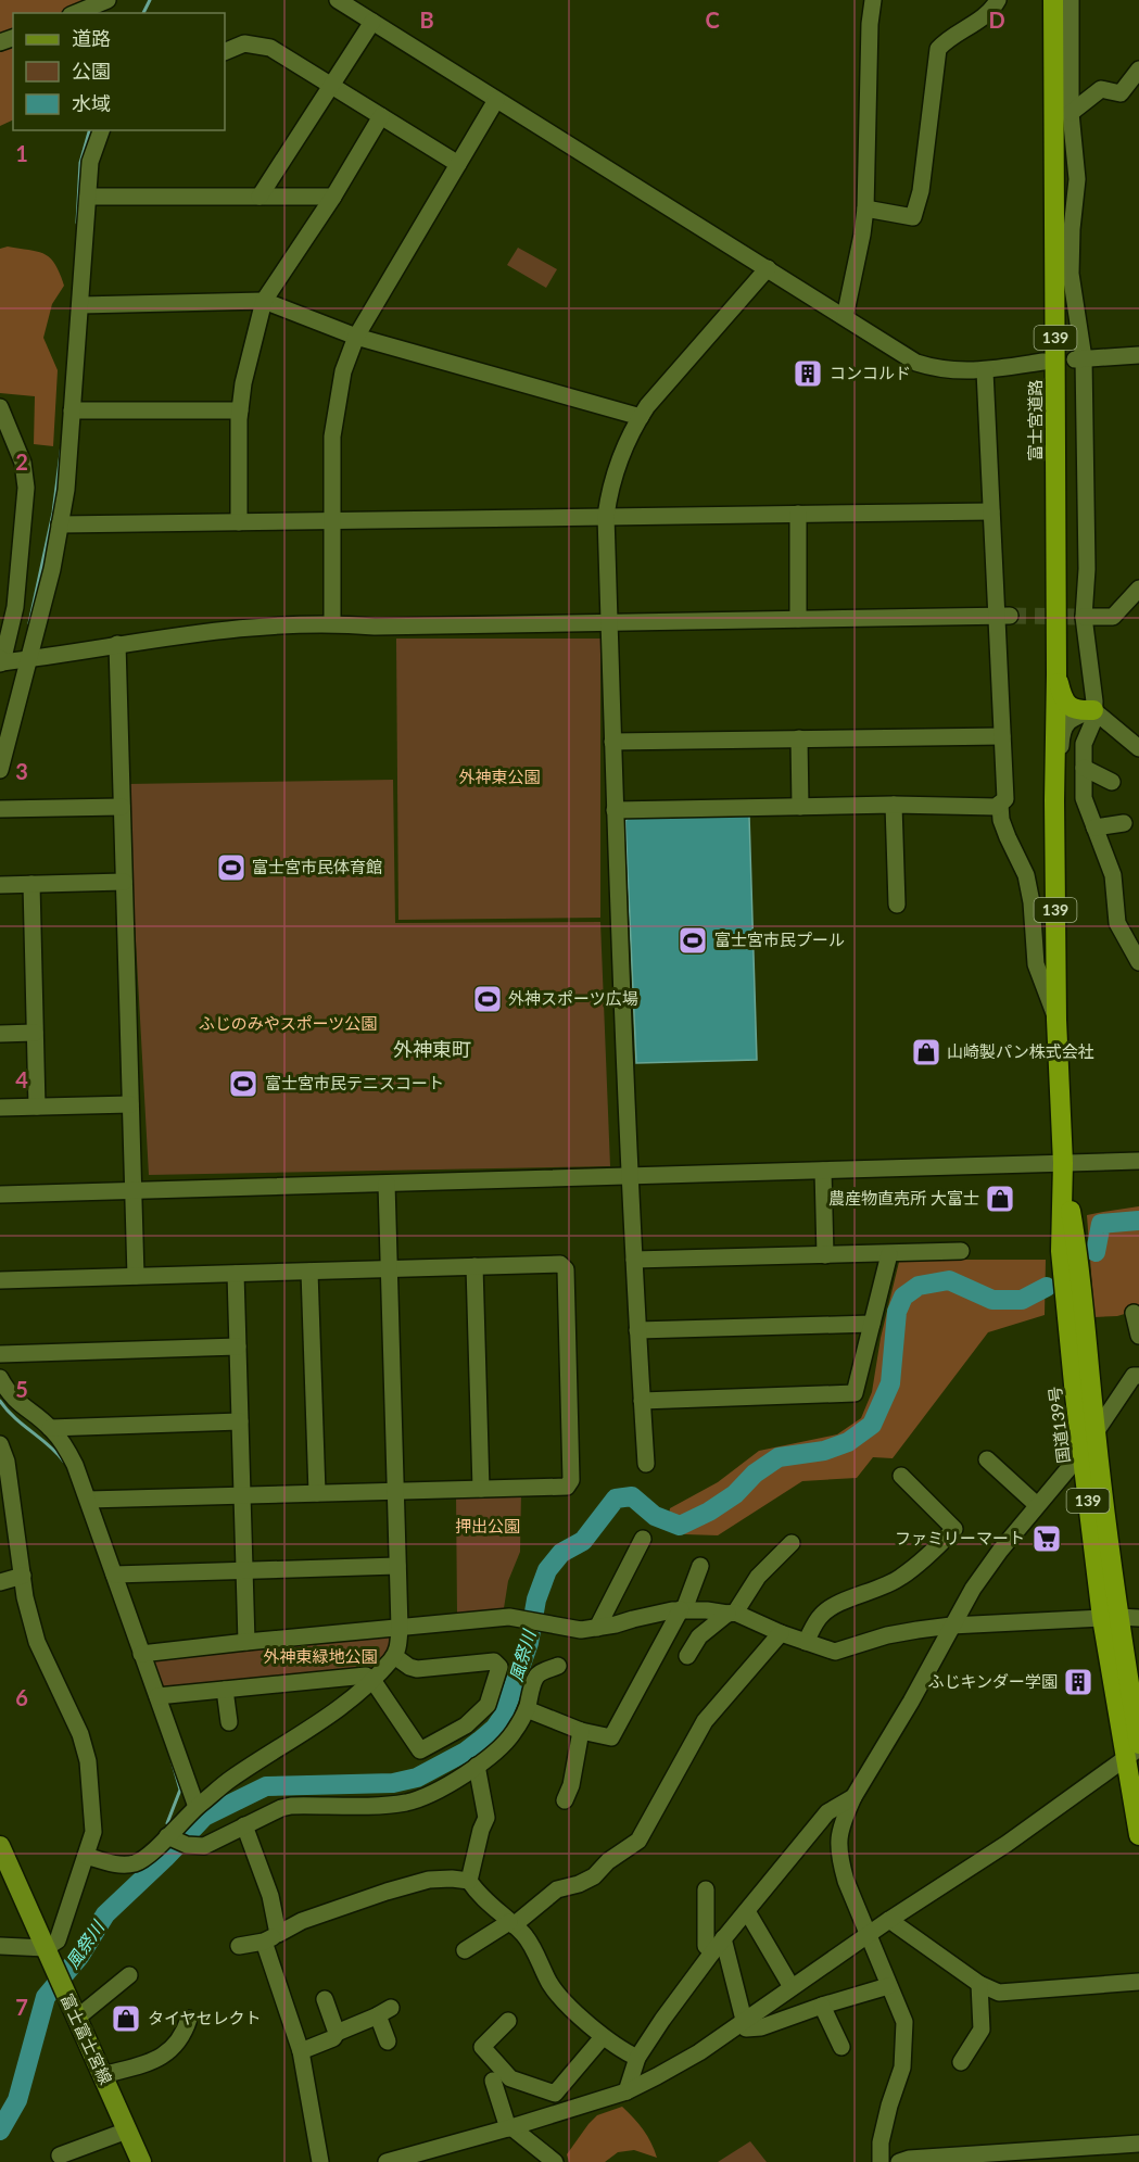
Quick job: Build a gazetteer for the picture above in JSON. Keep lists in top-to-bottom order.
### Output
{
  "streets": {
    "highway": ["139", "富士宮道路", "国道139号"],
    "main road": ["富士富士宮線"]
  },
  "crossings": [
    ["富士宮道路", "国道139号"]
  ],
  "districts": ["外神東町"],
  "water": ["風祭川"],
  "parks": [
    "外神東公園",
    "ふじのみやスポーツ公園",
    "押出公園",
    "外神東緑地公園"
  ],
  "places": {
    "building": ["コンコルド", "ふじキンダー学園"],
    "sports": [
      "富士宮市民体育館",
      "富士宮市民プール",
      "外神スポーツ広場",
      "富士宮市民テニスコート"
    ],
    "shop": ["山崎製パン株式会社", "農産物直売所 大富士", "タイヤセレクト"],
    "supermarket": ["ファミリーマート"]
  },
  "legend": ["道路", "公園", "水域"],
  "grid": {
    "columns": ["B", "C", "D"],
    "rows": [
      "1",
      "2",
      "3",
      "4",
      "5",
      "6",
      "7"
    ]
  }
}
